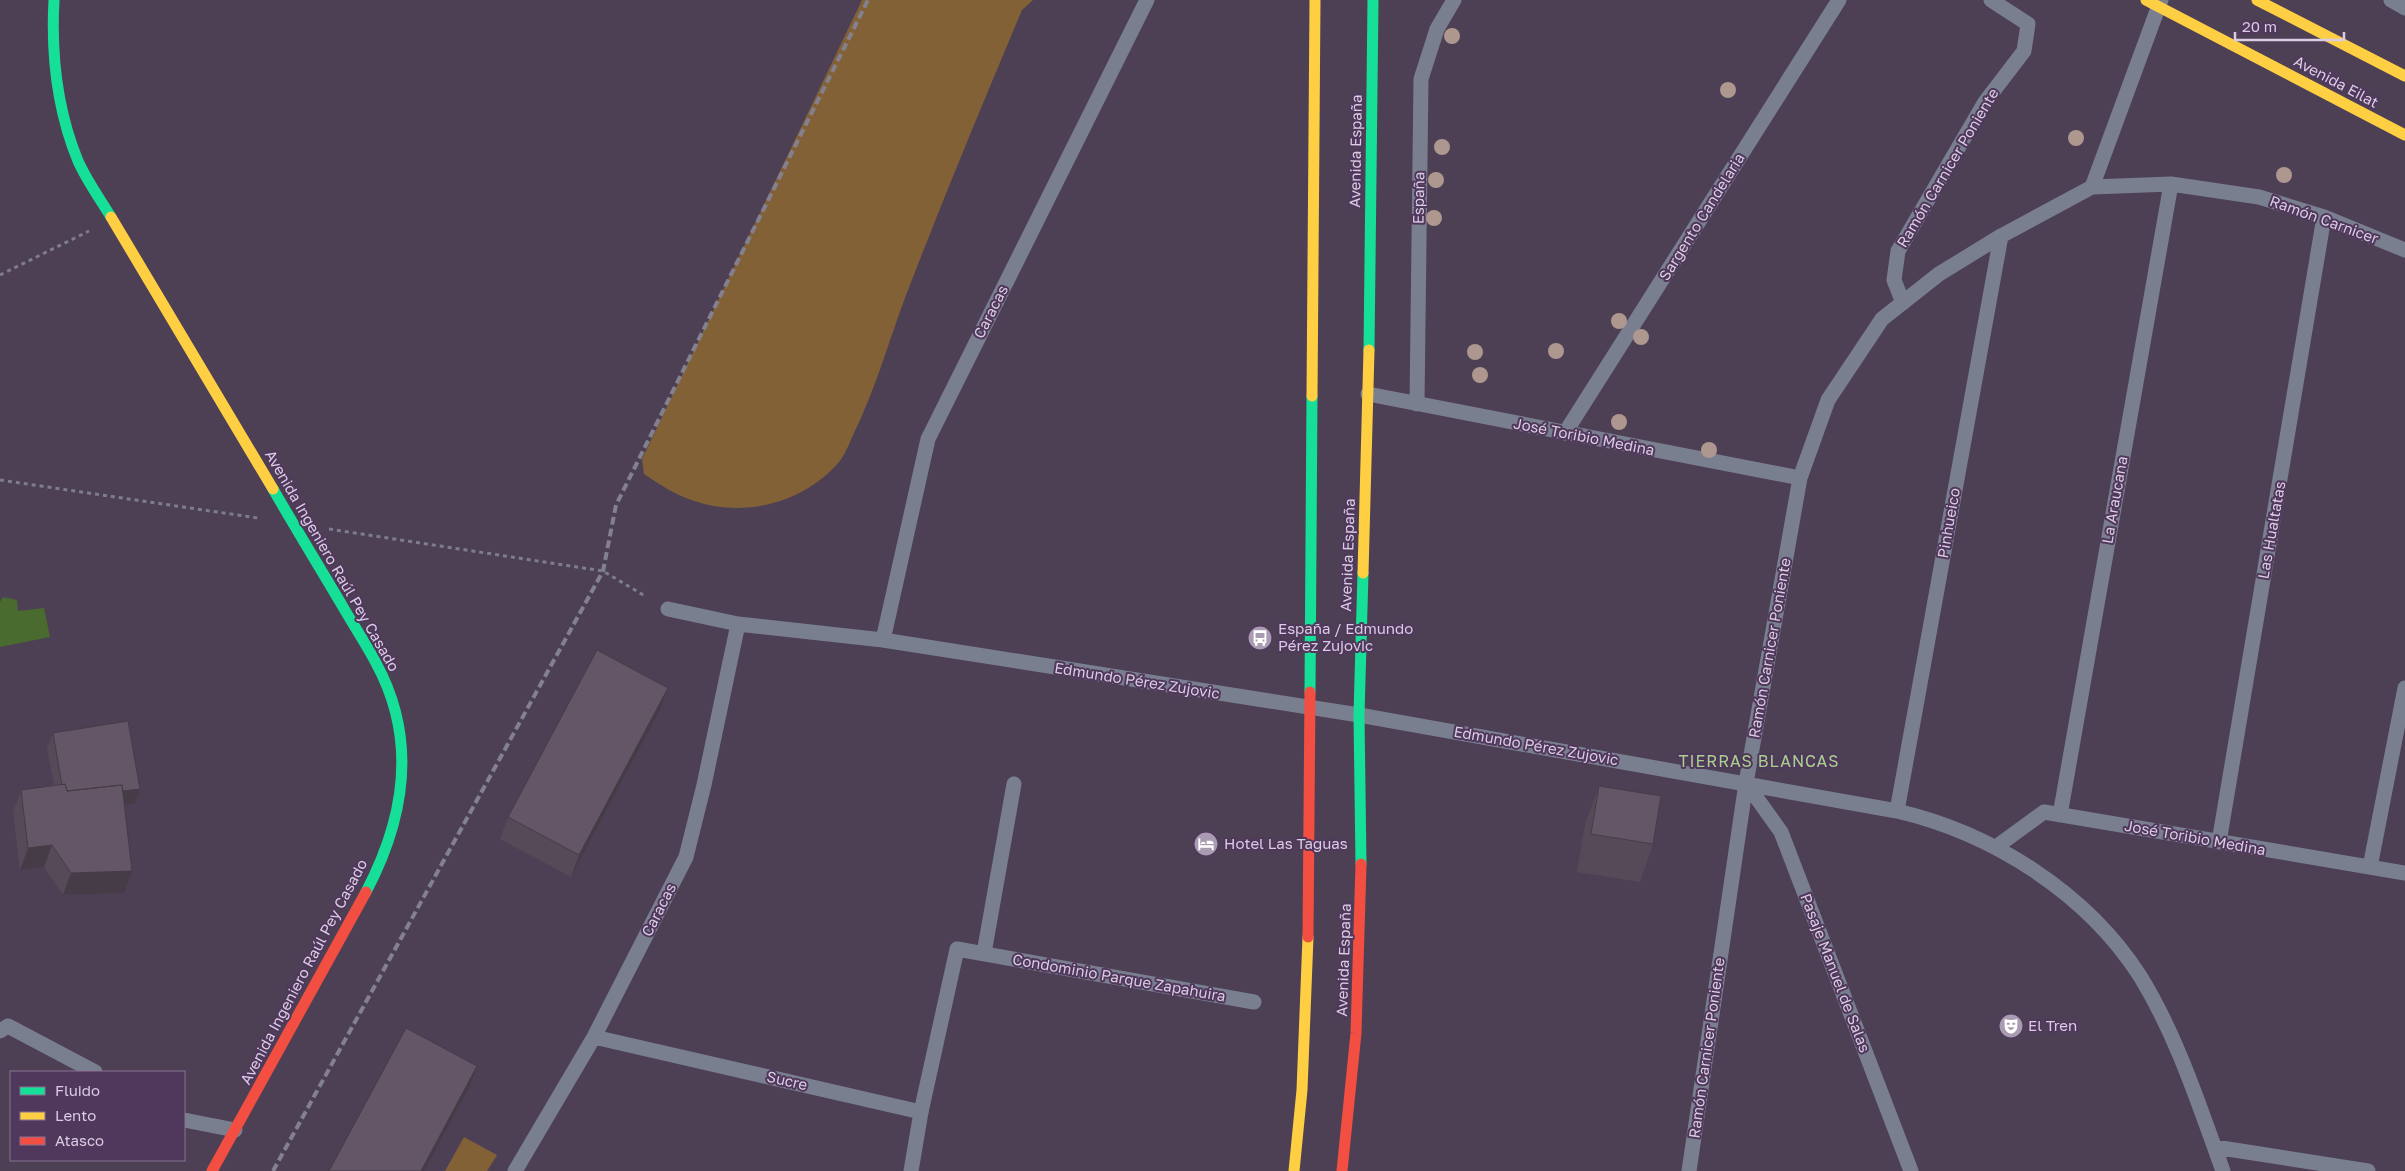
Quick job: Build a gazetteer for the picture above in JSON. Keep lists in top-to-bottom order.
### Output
{
  "streets": {
    "street": [
      "Avenida Eilat",
      "Avenida España",
      "Ramón Carnicer Poniente",
      "España",
      "Sargento Candelaria",
      "Ramón Carnicer",
      "Caracas",
      "José Toribio Medina",
      "La Araucana",
      "Pinhueico",
      "Las Hualtatas",
      "Avenida Ingeniero Raúl Pey Casado",
      "Edmundo Pérez Zujovic",
      "Pasaje Manuel de Salas",
      "Condominio Parque Zapahuira",
      "Sucre"
    ]
  },
  "crossings": [
    ["Avenida España", "José Toribio Medina"],
    ["Avenida España", "Edmundo Pérez Zujovic"],
    ["Ramón Carnicer Poniente", "Ramón Carnicer"],
    ["Ramón Carnicer Poniente", "José Toribio Medina"],
    ["Ramón Carnicer Poniente", "Pinhueico"],
    ["Ramón Carnicer Poniente", "Edmundo Pérez Zujovic"],
    ["Ramón Carnicer Poniente", "Pasaje Manuel de Salas"],
    ["España", "José Toribio Medina"],
    ["Sargento Candelaria", "José Toribio Medina"],
    ["Ramón Carnicer", "La Araucana"],
    ["Ramón Carnicer", "Las Hualtatas"],
    ["Caracas", "Edmundo Pérez Zujovic"],
    ["Caracas", "Sucre"],
    ["José Toribio Medina", "La Araucana"],
    ["José Toribio Medina", "Las Hualtatas"],
    ["José Toribio Medina", "Edmundo Pérez Zujovic"],
    ["Pinhueico", "Edmundo Pérez Zujovic"],
    ["Edmundo Pérez Zujovic", "Pasaje Manuel de Salas"],
    ["Condominio Parque Zapahuira", "Sucre"]
  ],
  "districts": ["TIERRAS BLANCAS"],
  "places": {
    "bus stop": ["España / Edmundo Pérez Zujovic"],
    "hotel": ["Hotel Las Taguas"],
    "theatre": ["El Tren"]
  },
  "legend": ["Fluido", "Lento", "Atasco"],
  "scale_bar": "20 m"
}
